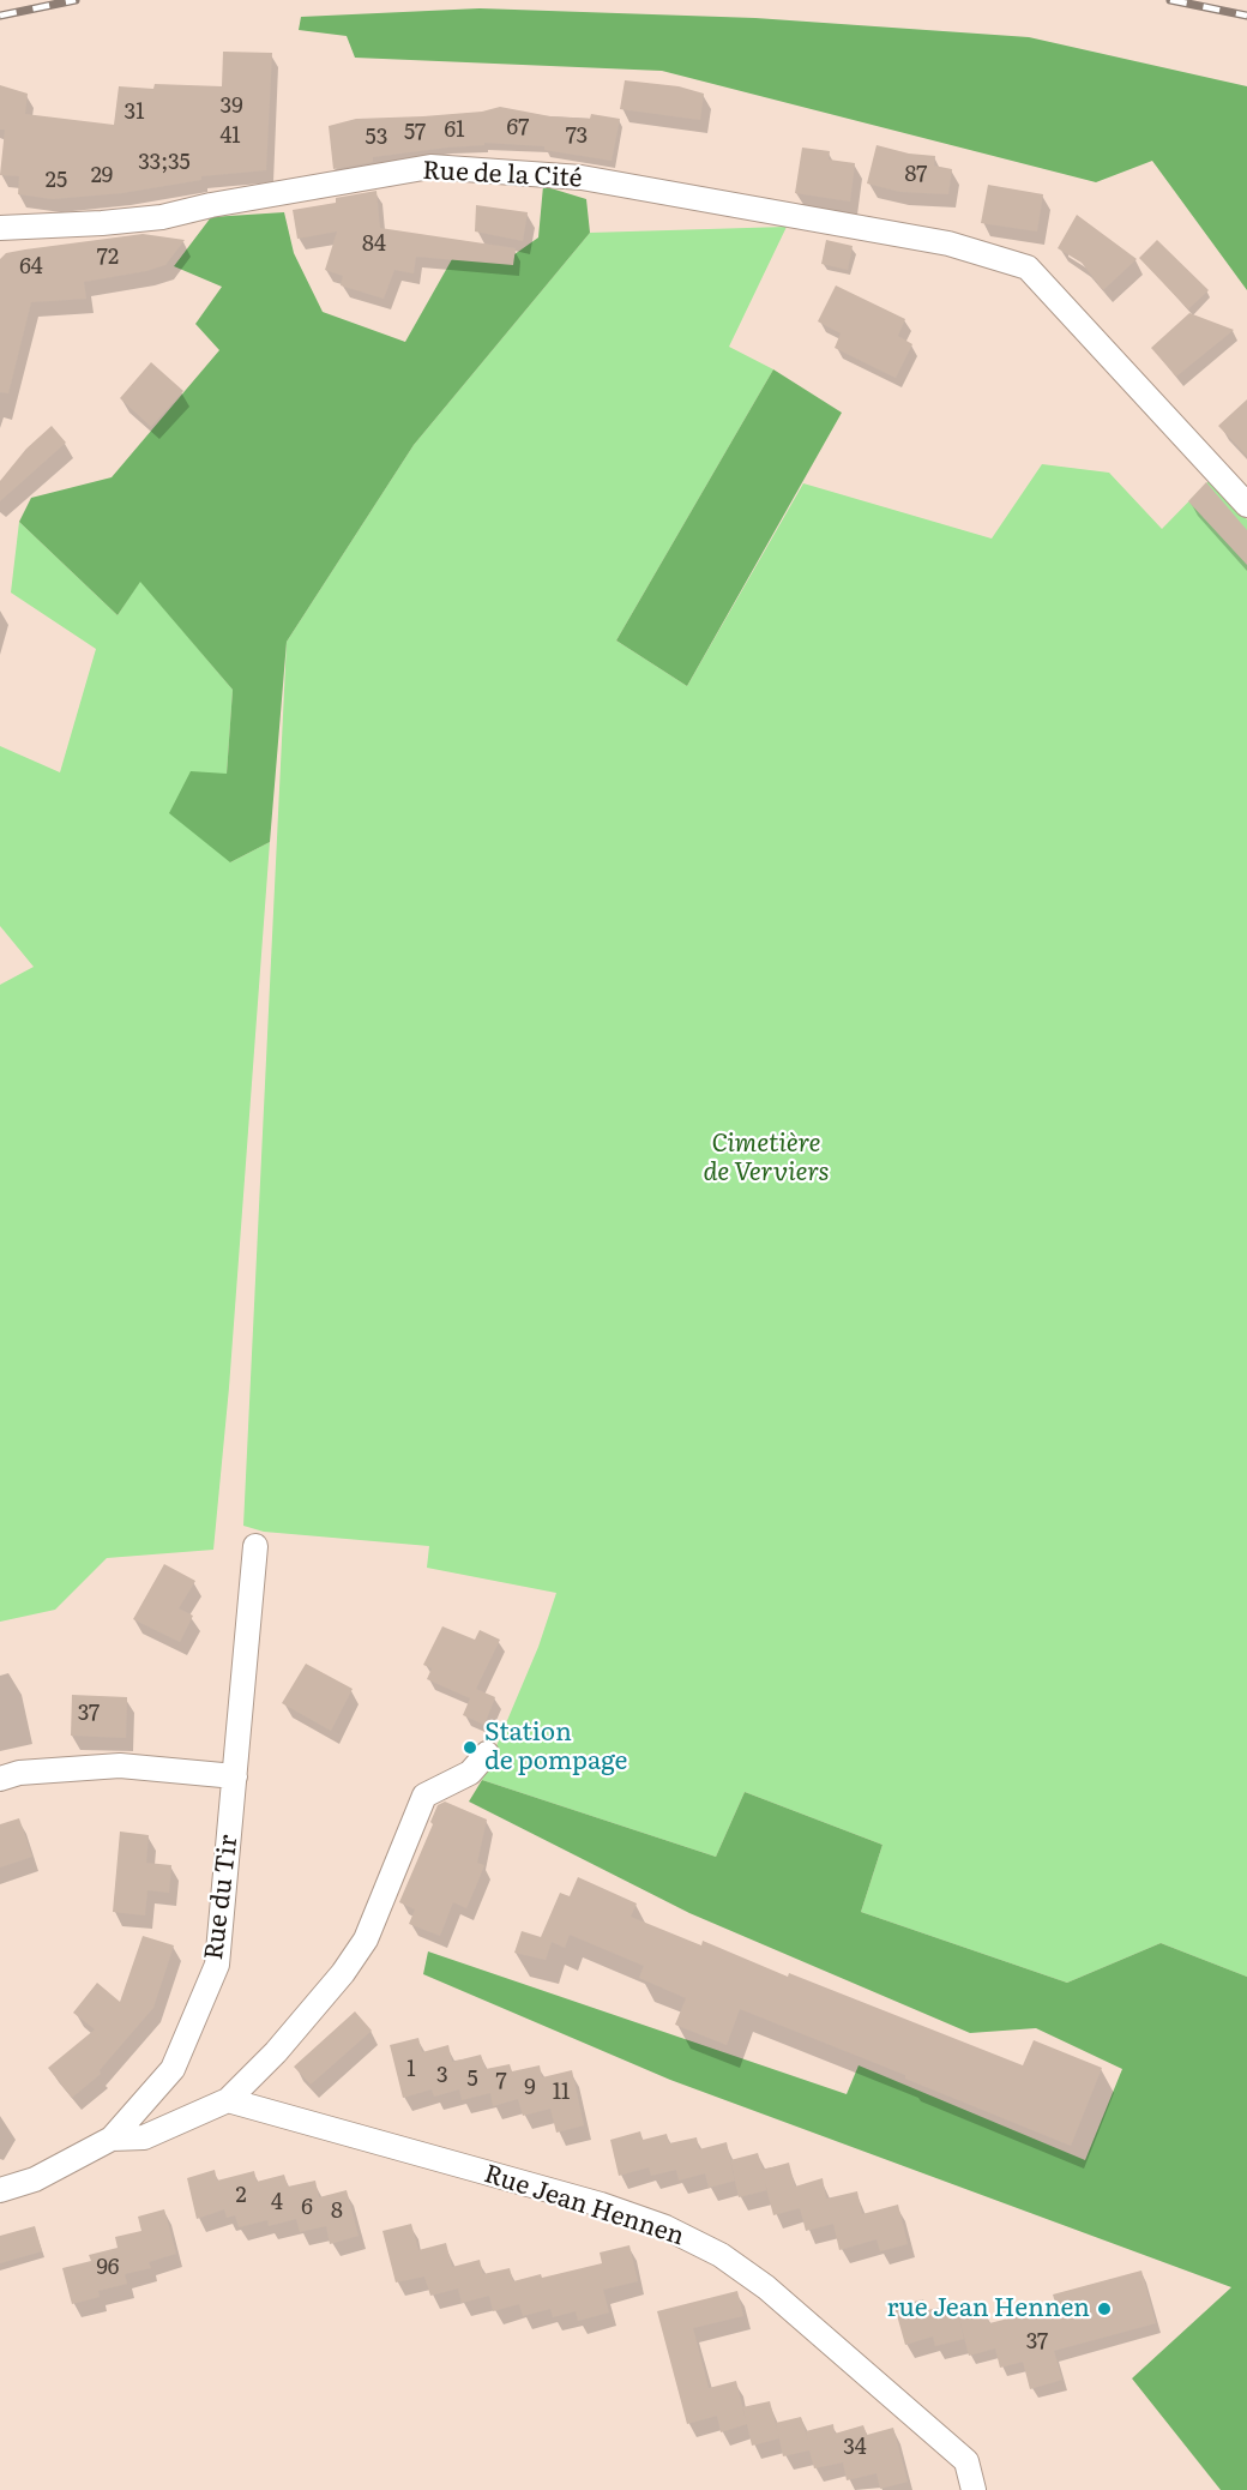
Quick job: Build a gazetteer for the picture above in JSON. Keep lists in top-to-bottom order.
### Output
{
  "streets": {
    "street": ["Rue de la Cité", "Rue du Tir", "Rue Jean Hennen"]
  },
  "parks": ["Cimetière de Verviers"],
  "places": ["Station de pompage", "rue Jean Hennen"],
  "house_numbers": [
    "39",
    "31",
    "67",
    "61",
    "57",
    "41",
    "73",
    "53",
    "33;35",
    "87",
    "29",
    "25",
    "84",
    "72",
    "64",
    "37",
    "1",
    "3",
    "5",
    "7",
    "9",
    "11",
    "2",
    "4",
    "6",
    "8",
    "96",
    "37",
    "34"
  ]
}
